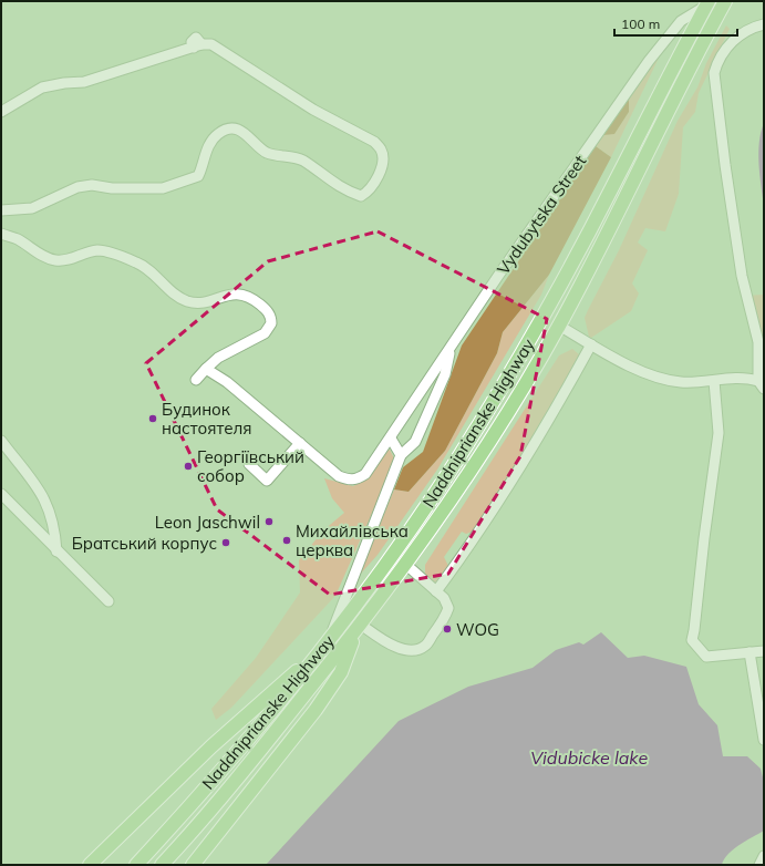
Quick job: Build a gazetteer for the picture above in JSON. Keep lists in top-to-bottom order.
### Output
{
  "streets": {
    "main road": ["Naddniprianske Highway"],
    "street": ["Vydubytska Street"]
  },
  "crossings": [
    ["Vydubytska Street", "Naddniprianske Highway"]
  ],
  "water": ["Vidubicke lake"],
  "places": [
    "Будинок настоятеля",
    "Георгіївський собор",
    "Leon Jaschwil",
    "Михайлівська церква",
    "Братський корпус",
    "WOG"
  ],
  "scale_bar": "100 m"
}
